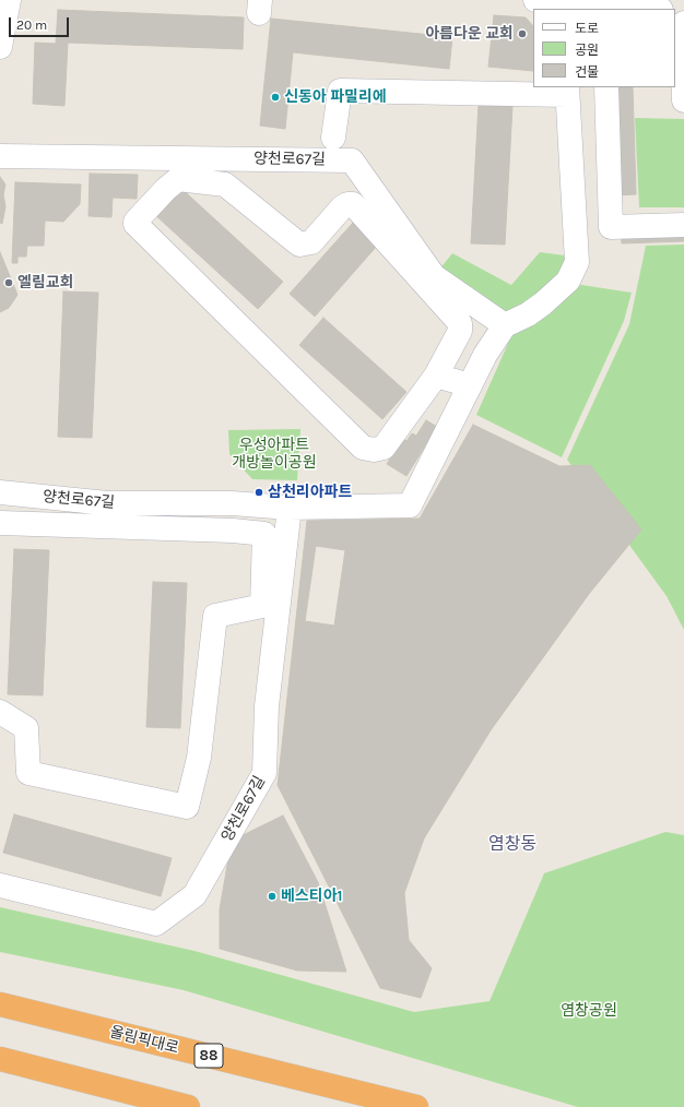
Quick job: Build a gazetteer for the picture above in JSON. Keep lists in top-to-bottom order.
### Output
{
  "streets": {
    "highway": ["올림픽대로", "88"],
    "street": ["양천로67길"]
  },
  "districts": ["염창동"],
  "parks": ["우성아파트 개방놀이공원", "염창공원"],
  "places": [
    "아름다운 교회",
    "신동아 파밀리에",
    "엘림교회",
    "삼천리아파트",
    "베스티아1"
  ],
  "legend": ["도로", "공원", "건물"],
  "scale_bar": "20 m"
}
